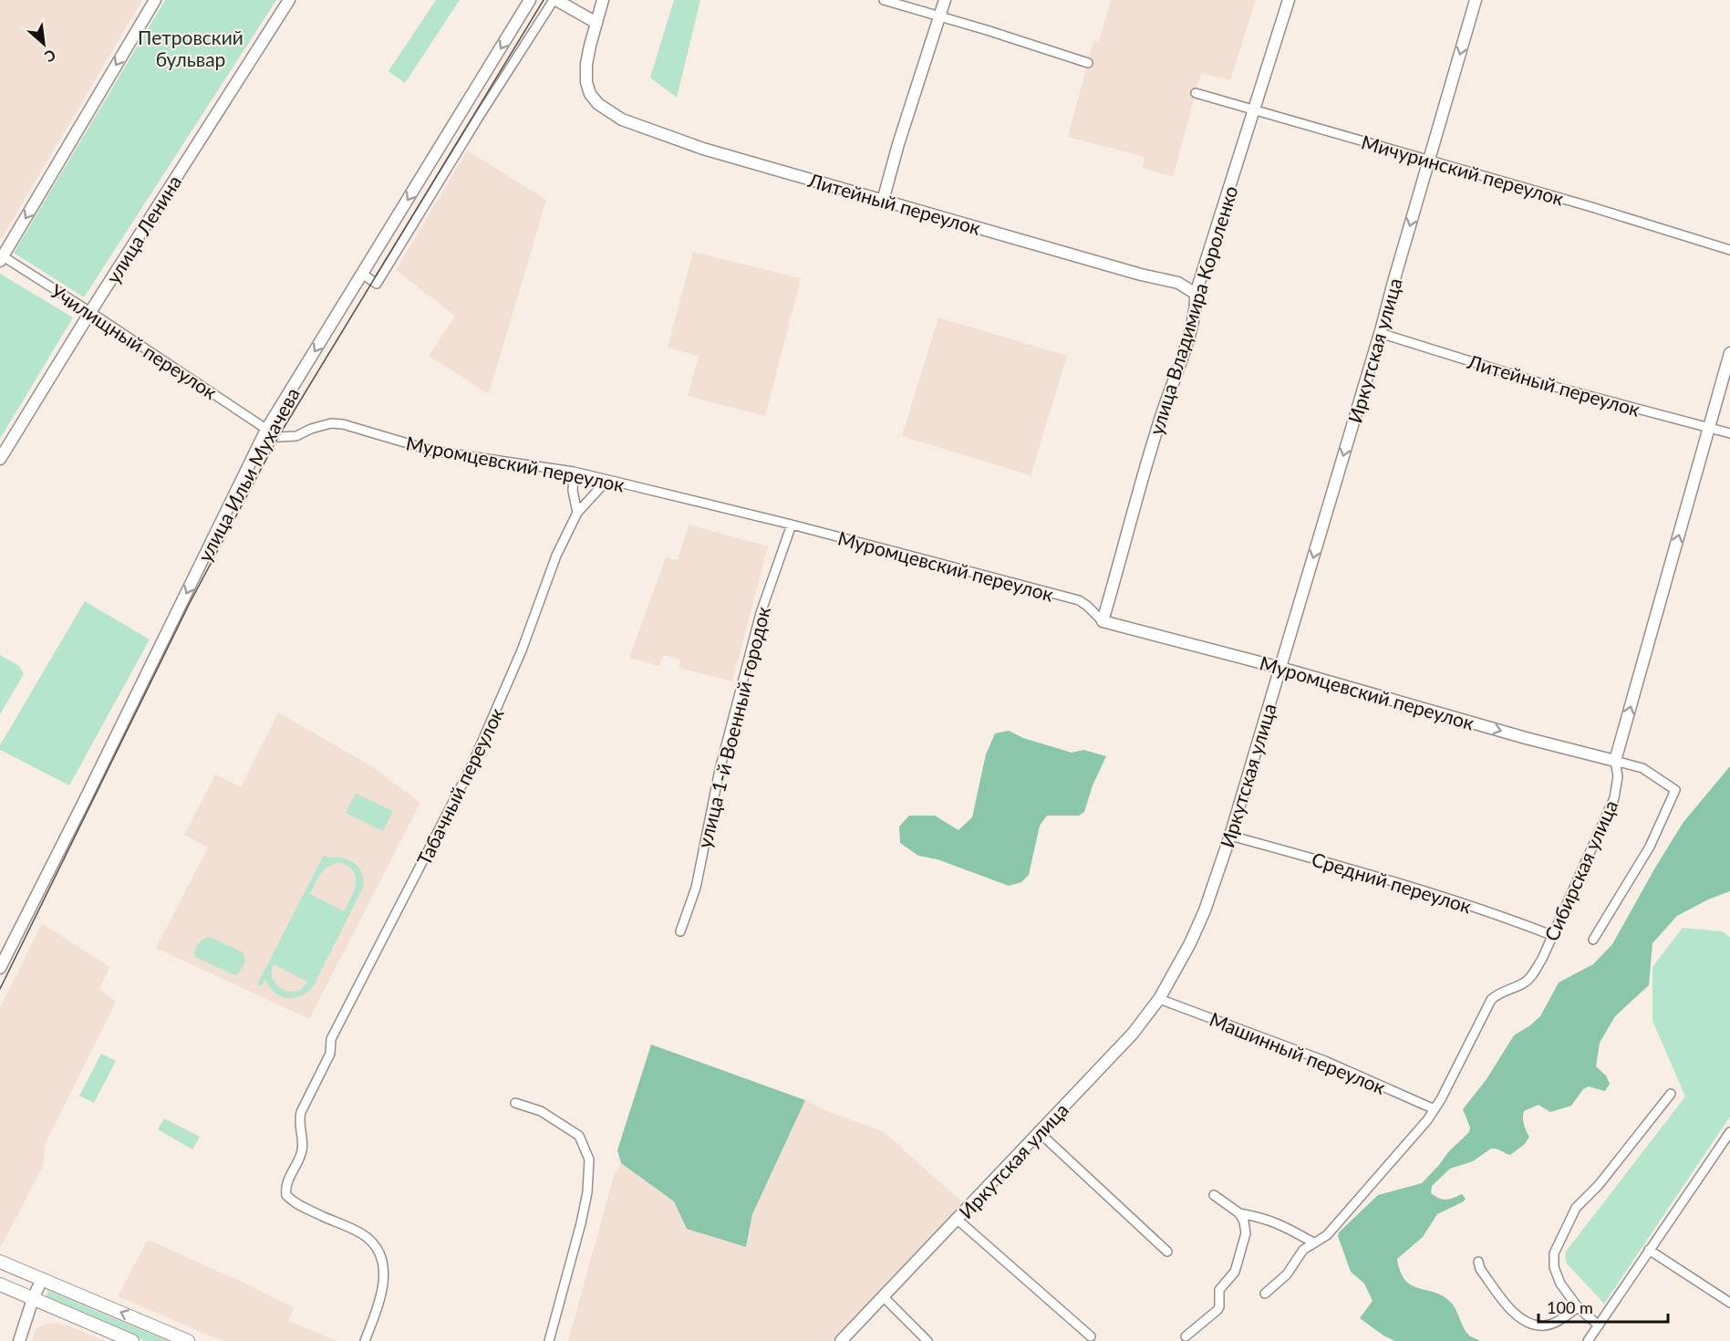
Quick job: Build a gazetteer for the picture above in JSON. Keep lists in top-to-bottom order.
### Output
{
  "streets": {
    "main road": [
      "Литейный переулок",
      "улица Ленина",
      "улица Владимира Короленко",
      "Иркутская улица",
      "Муромцевский переулок",
      "улица Ильи Мухачева",
      "Сибирская улица"
    ],
    "street": [
      "Мичуринский переулок",
      "Училищный переулок",
      "улица 1-й Военный городок",
      "Табачный переулок",
      "Средний переулок",
      "Машинный переулок"
    ]
  },
  "crossings": [
    ["Мичуринский переулок", "улица Владимира Короленко"],
    ["Мичуринский переулок", "Иркутская улица"],
    ["Литейный переулок", "улица Владимира Короленко"],
    ["Литейный переулок", "Иркутская улица"],
    ["Литейный переулок", "Сибирская улица"],
    ["улица Ленина", "Училищный переулок"],
    ["улица Владимира Короленко", "Муромцевский переулок"],
    ["Училищный переулок", "Муромцевский переулок"],
    ["Училищный переулок", "улица Ильи Мухачева"],
    ["Иркутская улица", "Муромцевский переулок"],
    ["Иркутская улица", "Средний переулок"],
    ["Иркутская улица", "Машинный переулок"],
    ["Муромцевский переулок", "улица Ильи Мухачева"],
    ["Муромцевский переулок", "улица 1-й Военный городок"],
    ["Муромцевский переулок", "Табачный переулок"],
    ["Муромцевский переулок", "Сибирская улица"],
    ["Сибирская улица", "Средний переулок"],
    ["Сибирская улица", "Машинный переулок"]
  ],
  "one_way": ["Иркутская улица", "улица Ильи Мухачева"],
  "parks": ["Петровский бульвар"],
  "scale_bar": "100 m",
  "north": "bottom right"
}
